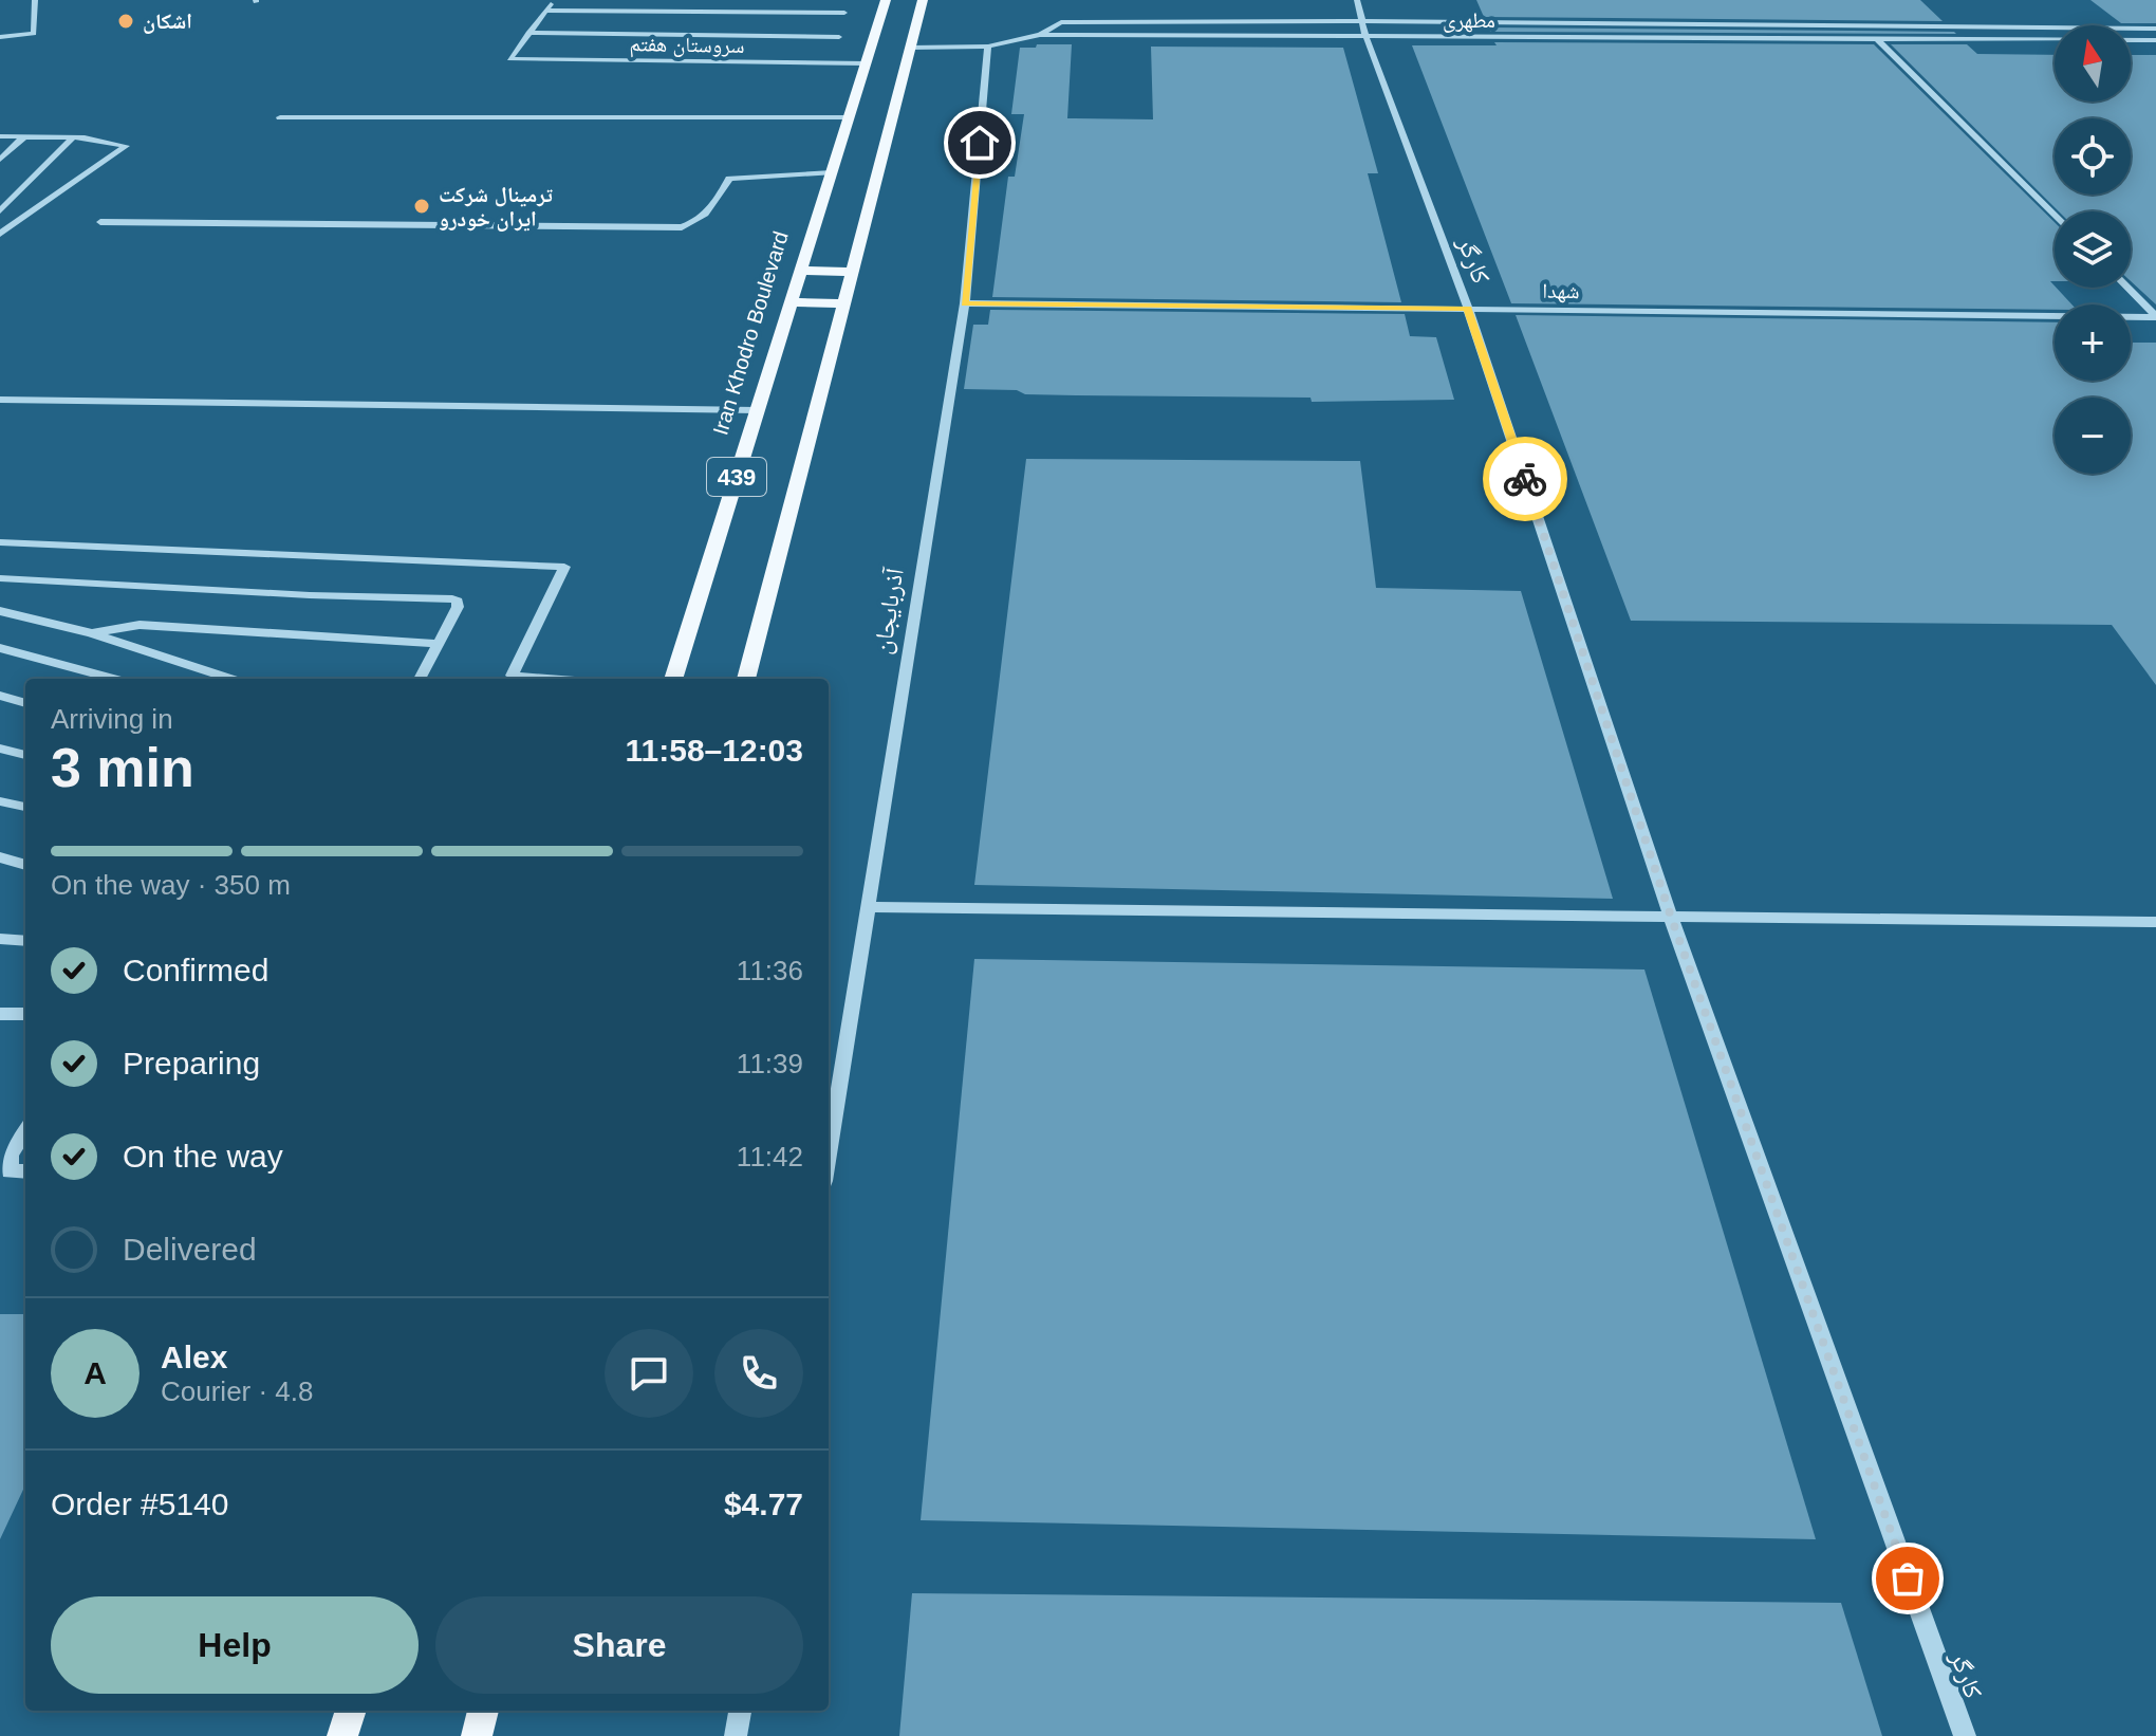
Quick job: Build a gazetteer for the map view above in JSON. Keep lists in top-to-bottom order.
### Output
{
  "streets": {
    "main road": ["Iran Khodro Boulevard", "439"],
    "street": [
      "مطهری",
      "سروستان هفتم",
      "کارگر",
      "شهدا",
      "آذربایجان"
    ]
  },
  "crossings": [
    ["مطهری", "کارگر"],
    ["سروستان هفتم", "Iran Khodro Boulevard"],
    ["کارگر", "شهدا"],
    ["شهدا", "آذربایجان"]
  ],
  "places": ["اشکان", "ترمینال شرکت ایران خودرو"],
  "north": "top",
  "page": {
    "map_buttons": ["+", "−"],
    "heading": ["3 min", "Arriving in", "11:58–12:03"],
    "panel": [
      "Alex",
      "Courier · 4.8",
      "Order #5140",
      "$4.77"
    ],
    "bar": "On the way · 350 m",
    "list": [
      ["Confirmed", "11:36"],
      ["Preparing", "11:39"],
      ["On the way", "11:42"],
      "Delivered"
    ],
    "round": "A",
    "buttons": ["Help", "Share"]
  }
}
